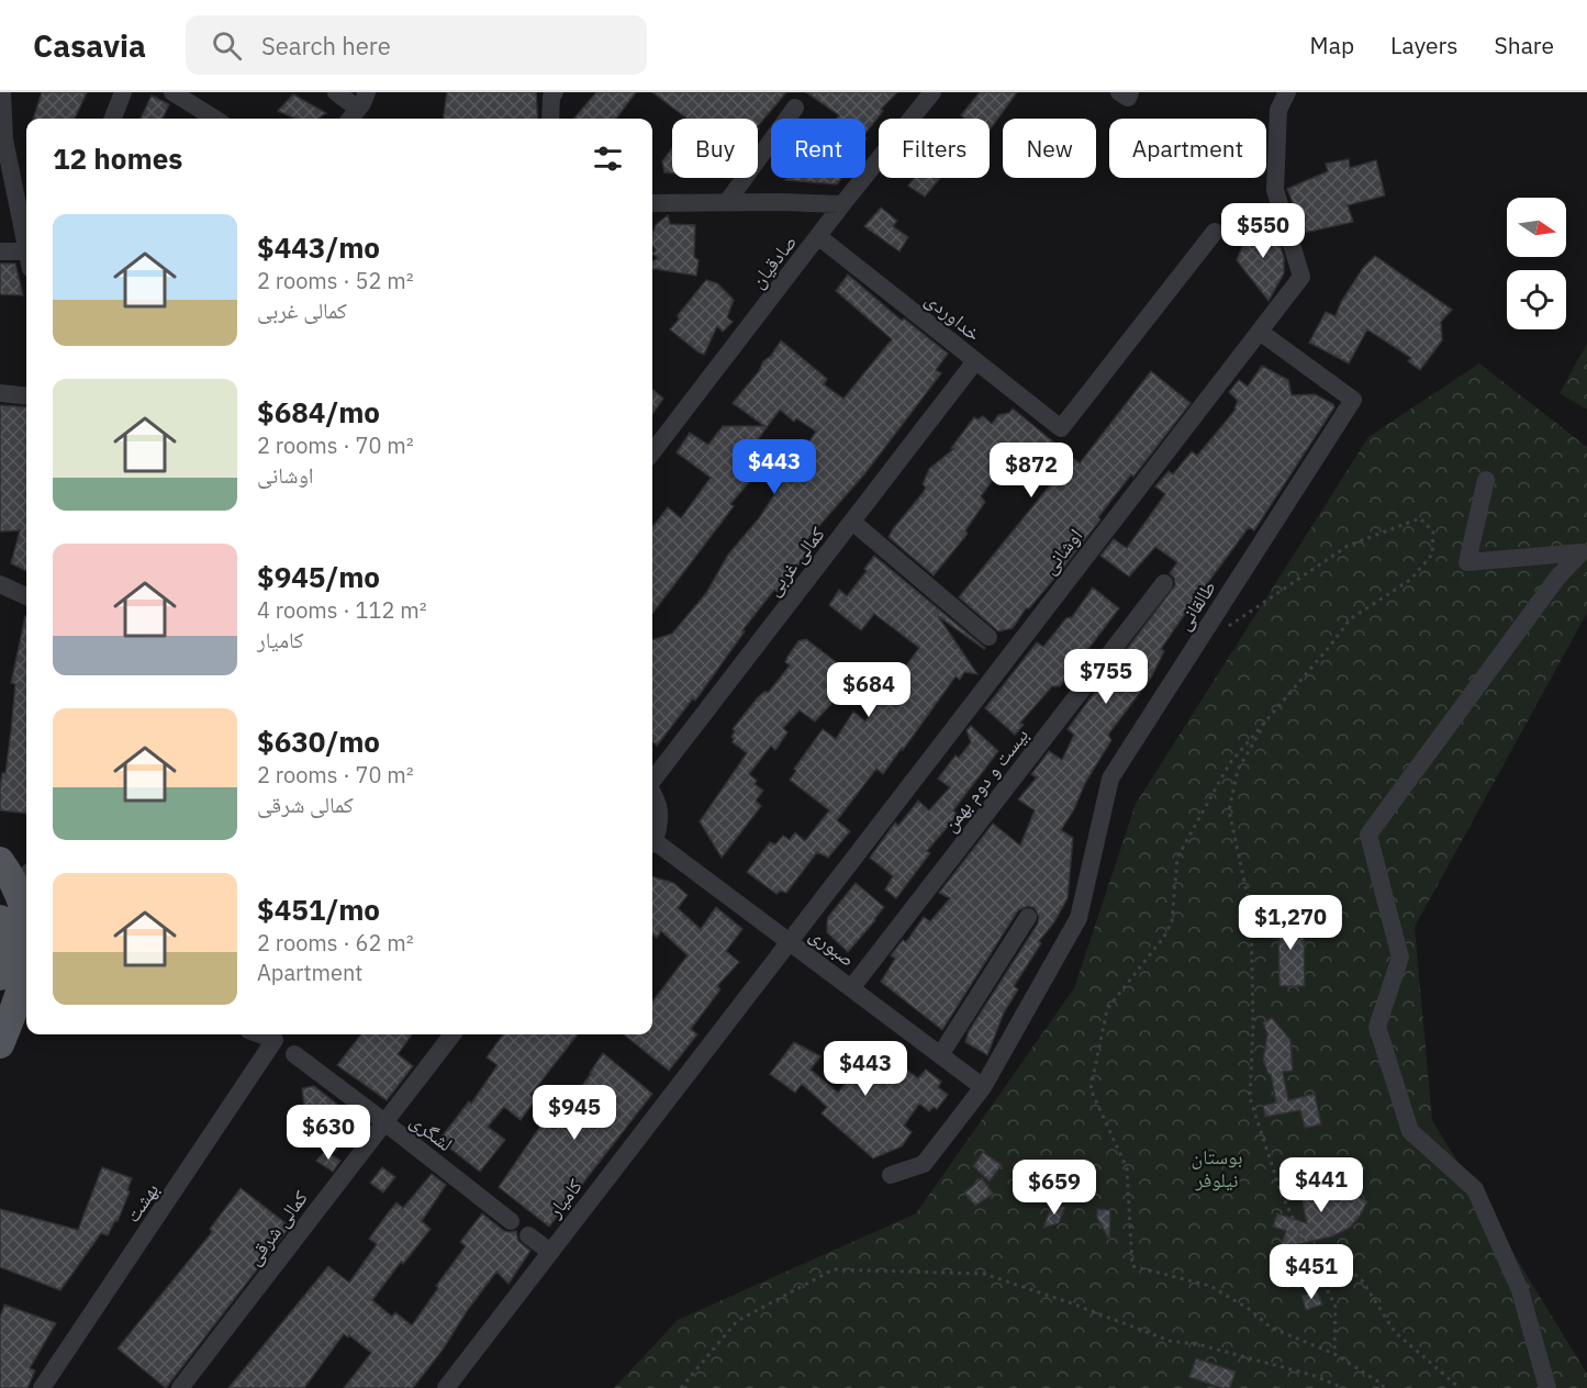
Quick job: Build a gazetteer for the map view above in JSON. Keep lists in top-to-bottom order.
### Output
{
  "streets": {
    "street": [
      "صادقیان",
      "خداوردی",
      "اوشانی",
      "کمالی غربی",
      "طالقانی",
      "بیست و دوم بهمن",
      "صبوری",
      "لشگری",
      "کامیار",
      "بهشت",
      "کمالی شرقی"
    ]
  },
  "crossings": [
    ["صادقیان", "خداوردی"],
    ["خداوردی", "کمالی غربی"],
    ["اوشانی", "طالقانی"],
    ["اوشانی", "صبوری"],
    ["اوشانی", "کامیار"],
    ["طالقانی", "صبوری"],
    ["بیست و دوم بهمن", "صبوری"],
    ["صبوری", "کامیار"],
    ["لشگری", "کمالی شرقی"]
  ],
  "parks": ["بوستان نیلوفر"],
  "north": "right",
  "page": {
    "header": "Casavia",
    "search": "Search here",
    "nav": ["Map", "Layers", "Share"],
    "chip": [
      "Buy",
      "Rent",
      "Filters",
      "New",
      "Apartment"
    ],
    "heading": "12 homes",
    "list": [
      {
        "name": "$443/mo",
        "note": "2 rooms · 52 m² · کمالی غربی"
      },
      {
        "name": "$684/mo",
        "note": "2 rooms · 70 m² · اوشانی"
      },
      {
        "name": "$945/mo",
        "note": "4 rooms · 112 m² · کامیار"
      },
      {
        "name": "$630/mo",
        "note": "2 rooms · 70 m² · کمالی شرقی"
      },
      {
        "name": "$451/mo",
        "note": "2 rooms · 62 m² · Apartment"
      }
    ],
    "price": [
      "$550",
      "$443",
      "$872",
      "$755",
      "$684",
      "$1,270",
      "$443",
      "$945",
      "$630",
      "$441",
      "$659",
      "$451"
    ]
  }
}
